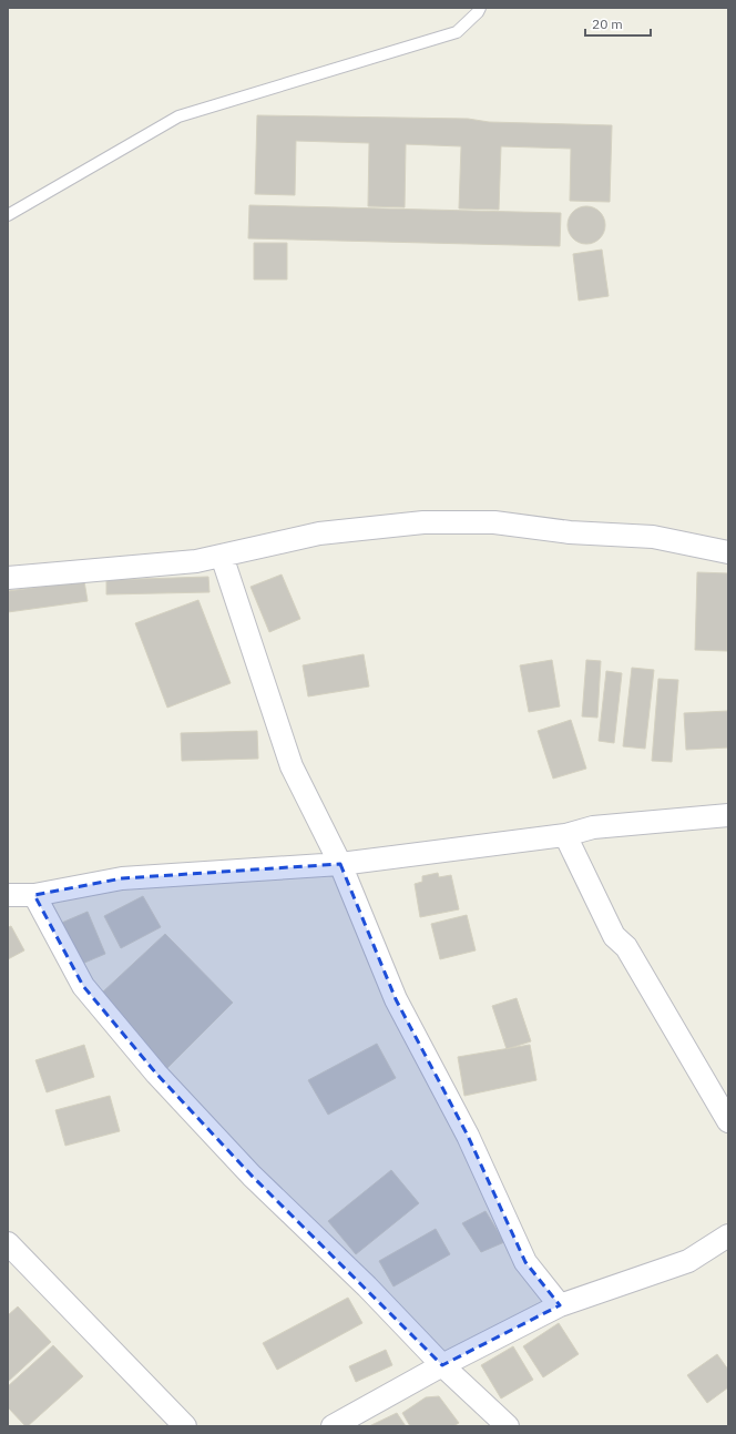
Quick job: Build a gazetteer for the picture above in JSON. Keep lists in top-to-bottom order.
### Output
{
  "scale_bar": "20 m"
}
